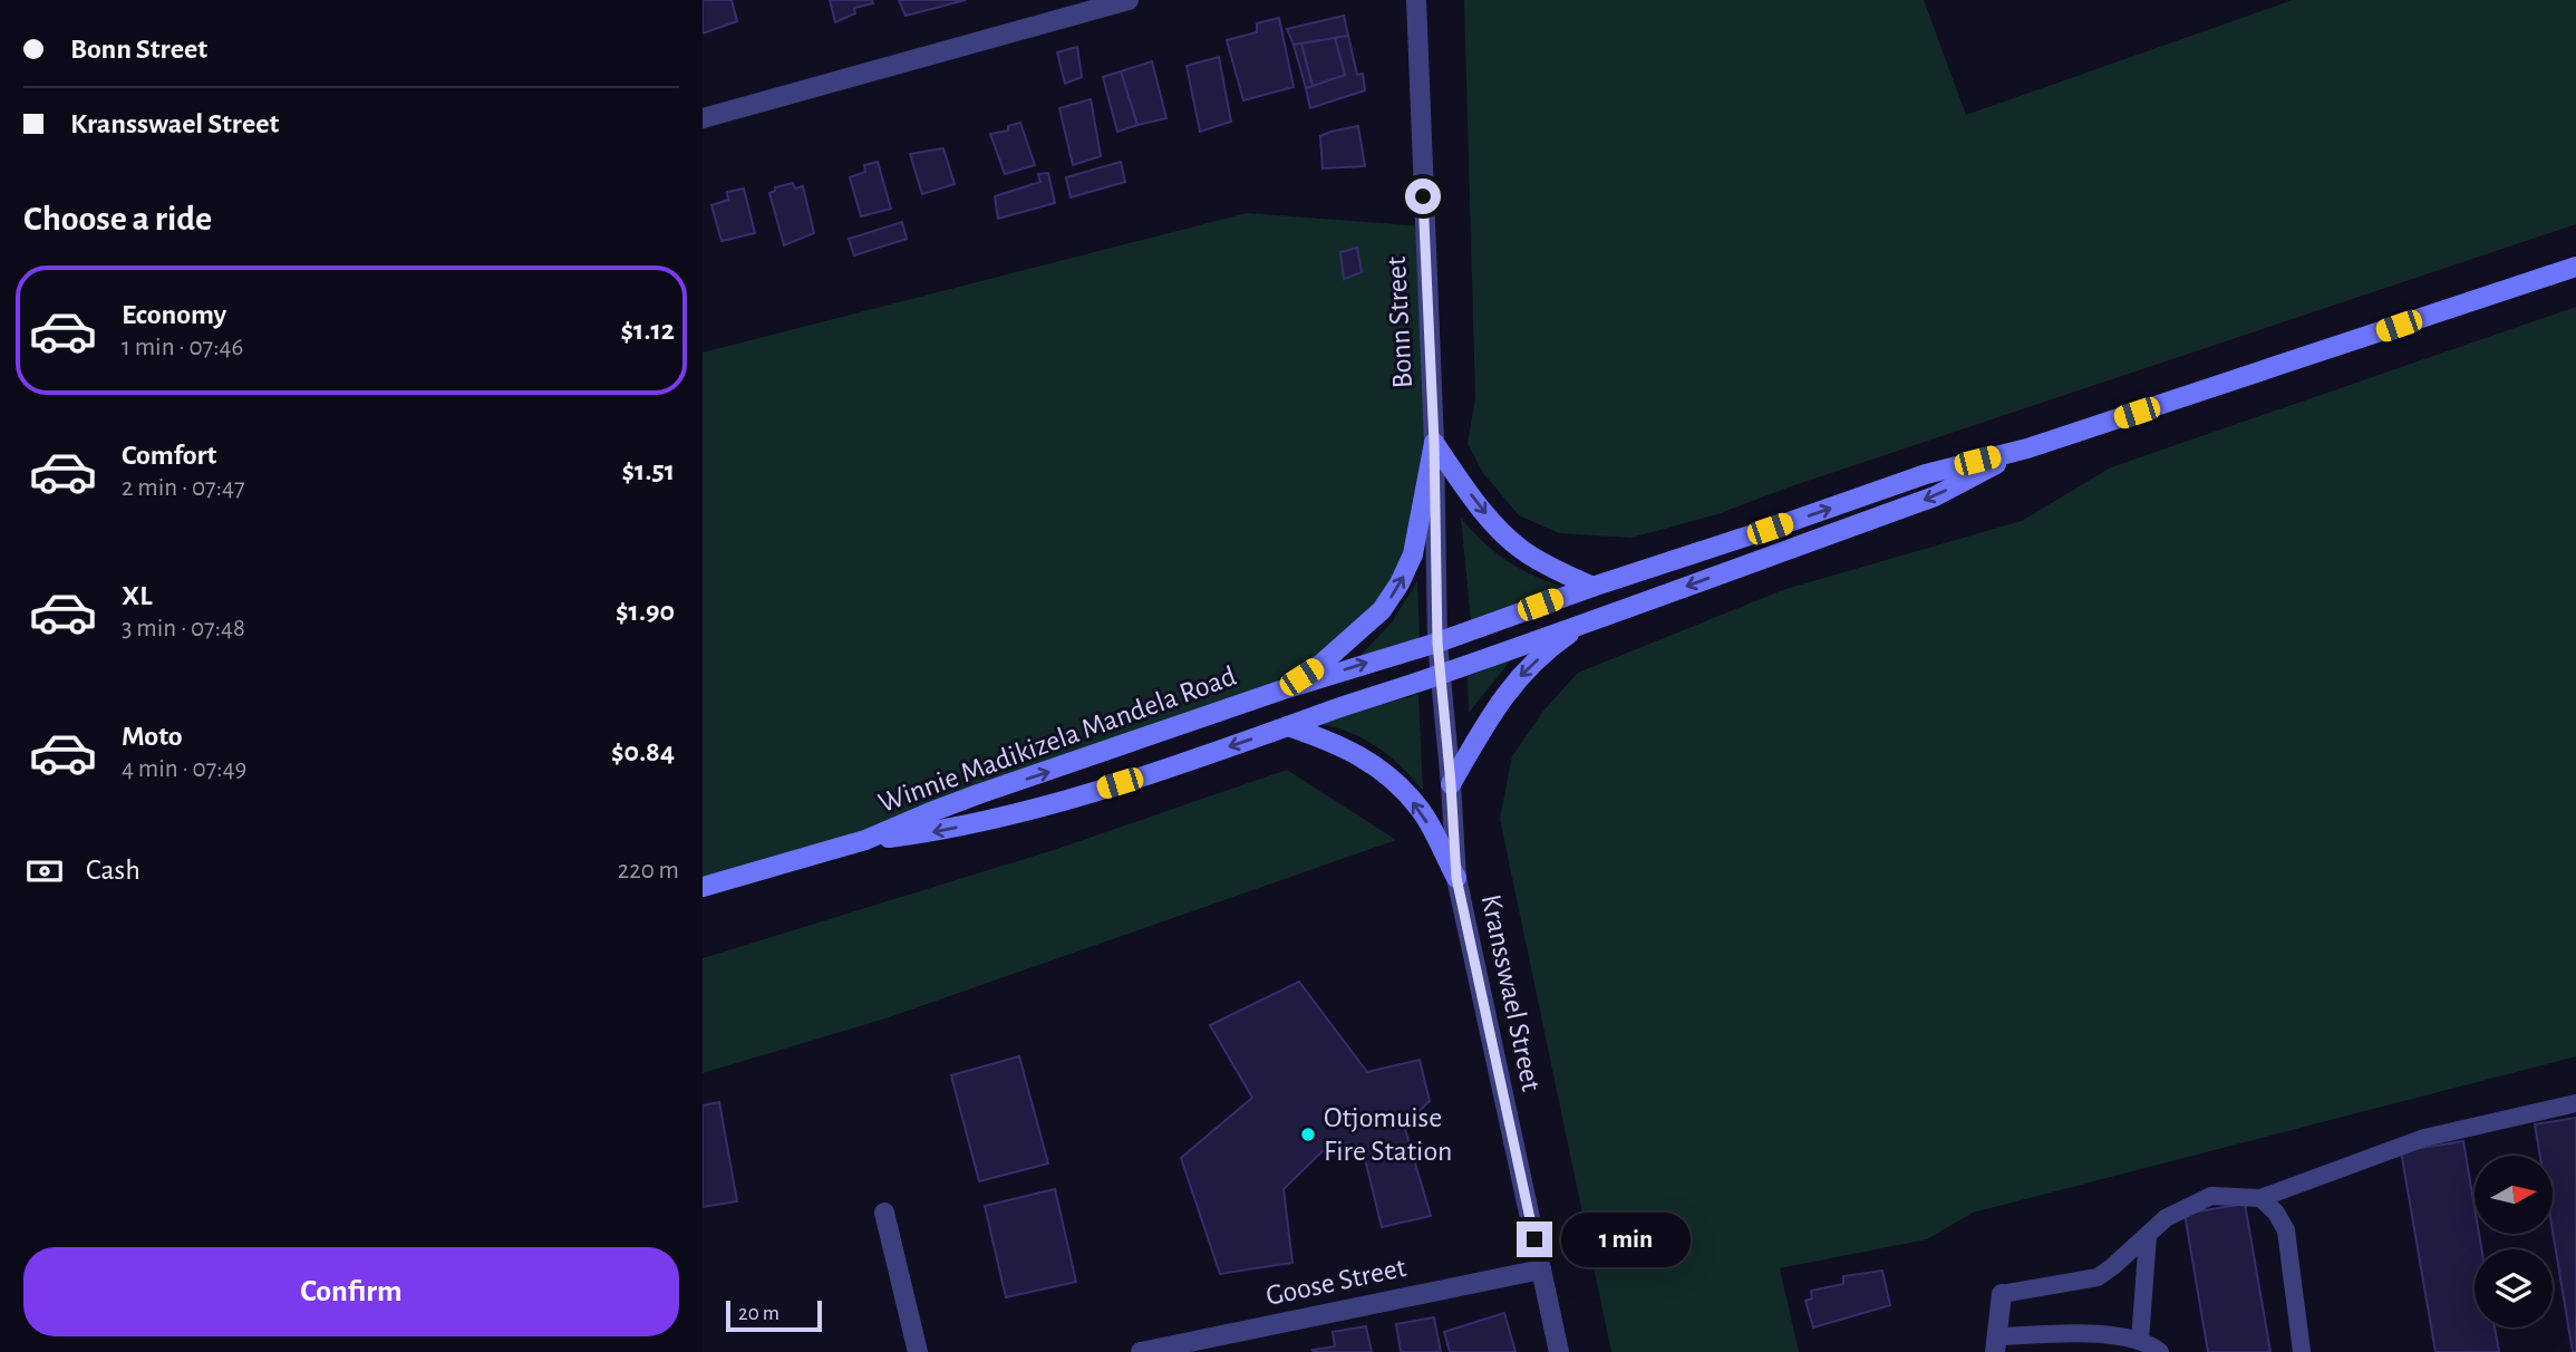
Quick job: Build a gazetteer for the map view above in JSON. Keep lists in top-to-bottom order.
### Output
{
  "streets": {
    "main road": ["Winnie Madikizela Mandela Road"],
    "street": ["Bonn Street", "Kransswael Street", "Goose Street"]
  },
  "crossings": [
    ["Bonn Street", "Winnie Madikizela Mandela Road"],
    ["Bonn Street", "Kransswael Street"],
    ["Winnie Madikizela Mandela Road", "Kransswael Street"],
    ["Kransswael Street", "Goose Street"]
  ],
  "places": ["Otjomuise Fire Station"],
  "scale_bar": "20 m",
  "north": "right",
  "page": {
    "banner": ["Bonn Street", "Kransswael Street"],
    "heading": "Choose a ride",
    "list": [
      {
        "name": "Economy",
        "note": "1 min · 07:46",
        "value": "$1.12"
      },
      {
        "name": "Comfort",
        "note": "2 min · 07:47",
        "value": "$1.51"
      },
      {
        "name": "XL",
        "note": "3 min · 07:48",
        "value": "$1.90"
      },
      {
        "name": "Moto",
        "note": "4 min · 07:49",
        "value": "$0.84"
      }
    ],
    "pay": ["Cash", "220 m"],
    "bubble": "1 min",
    "buttons": "Confirm",
    "scale": "20 m"
  }
}
